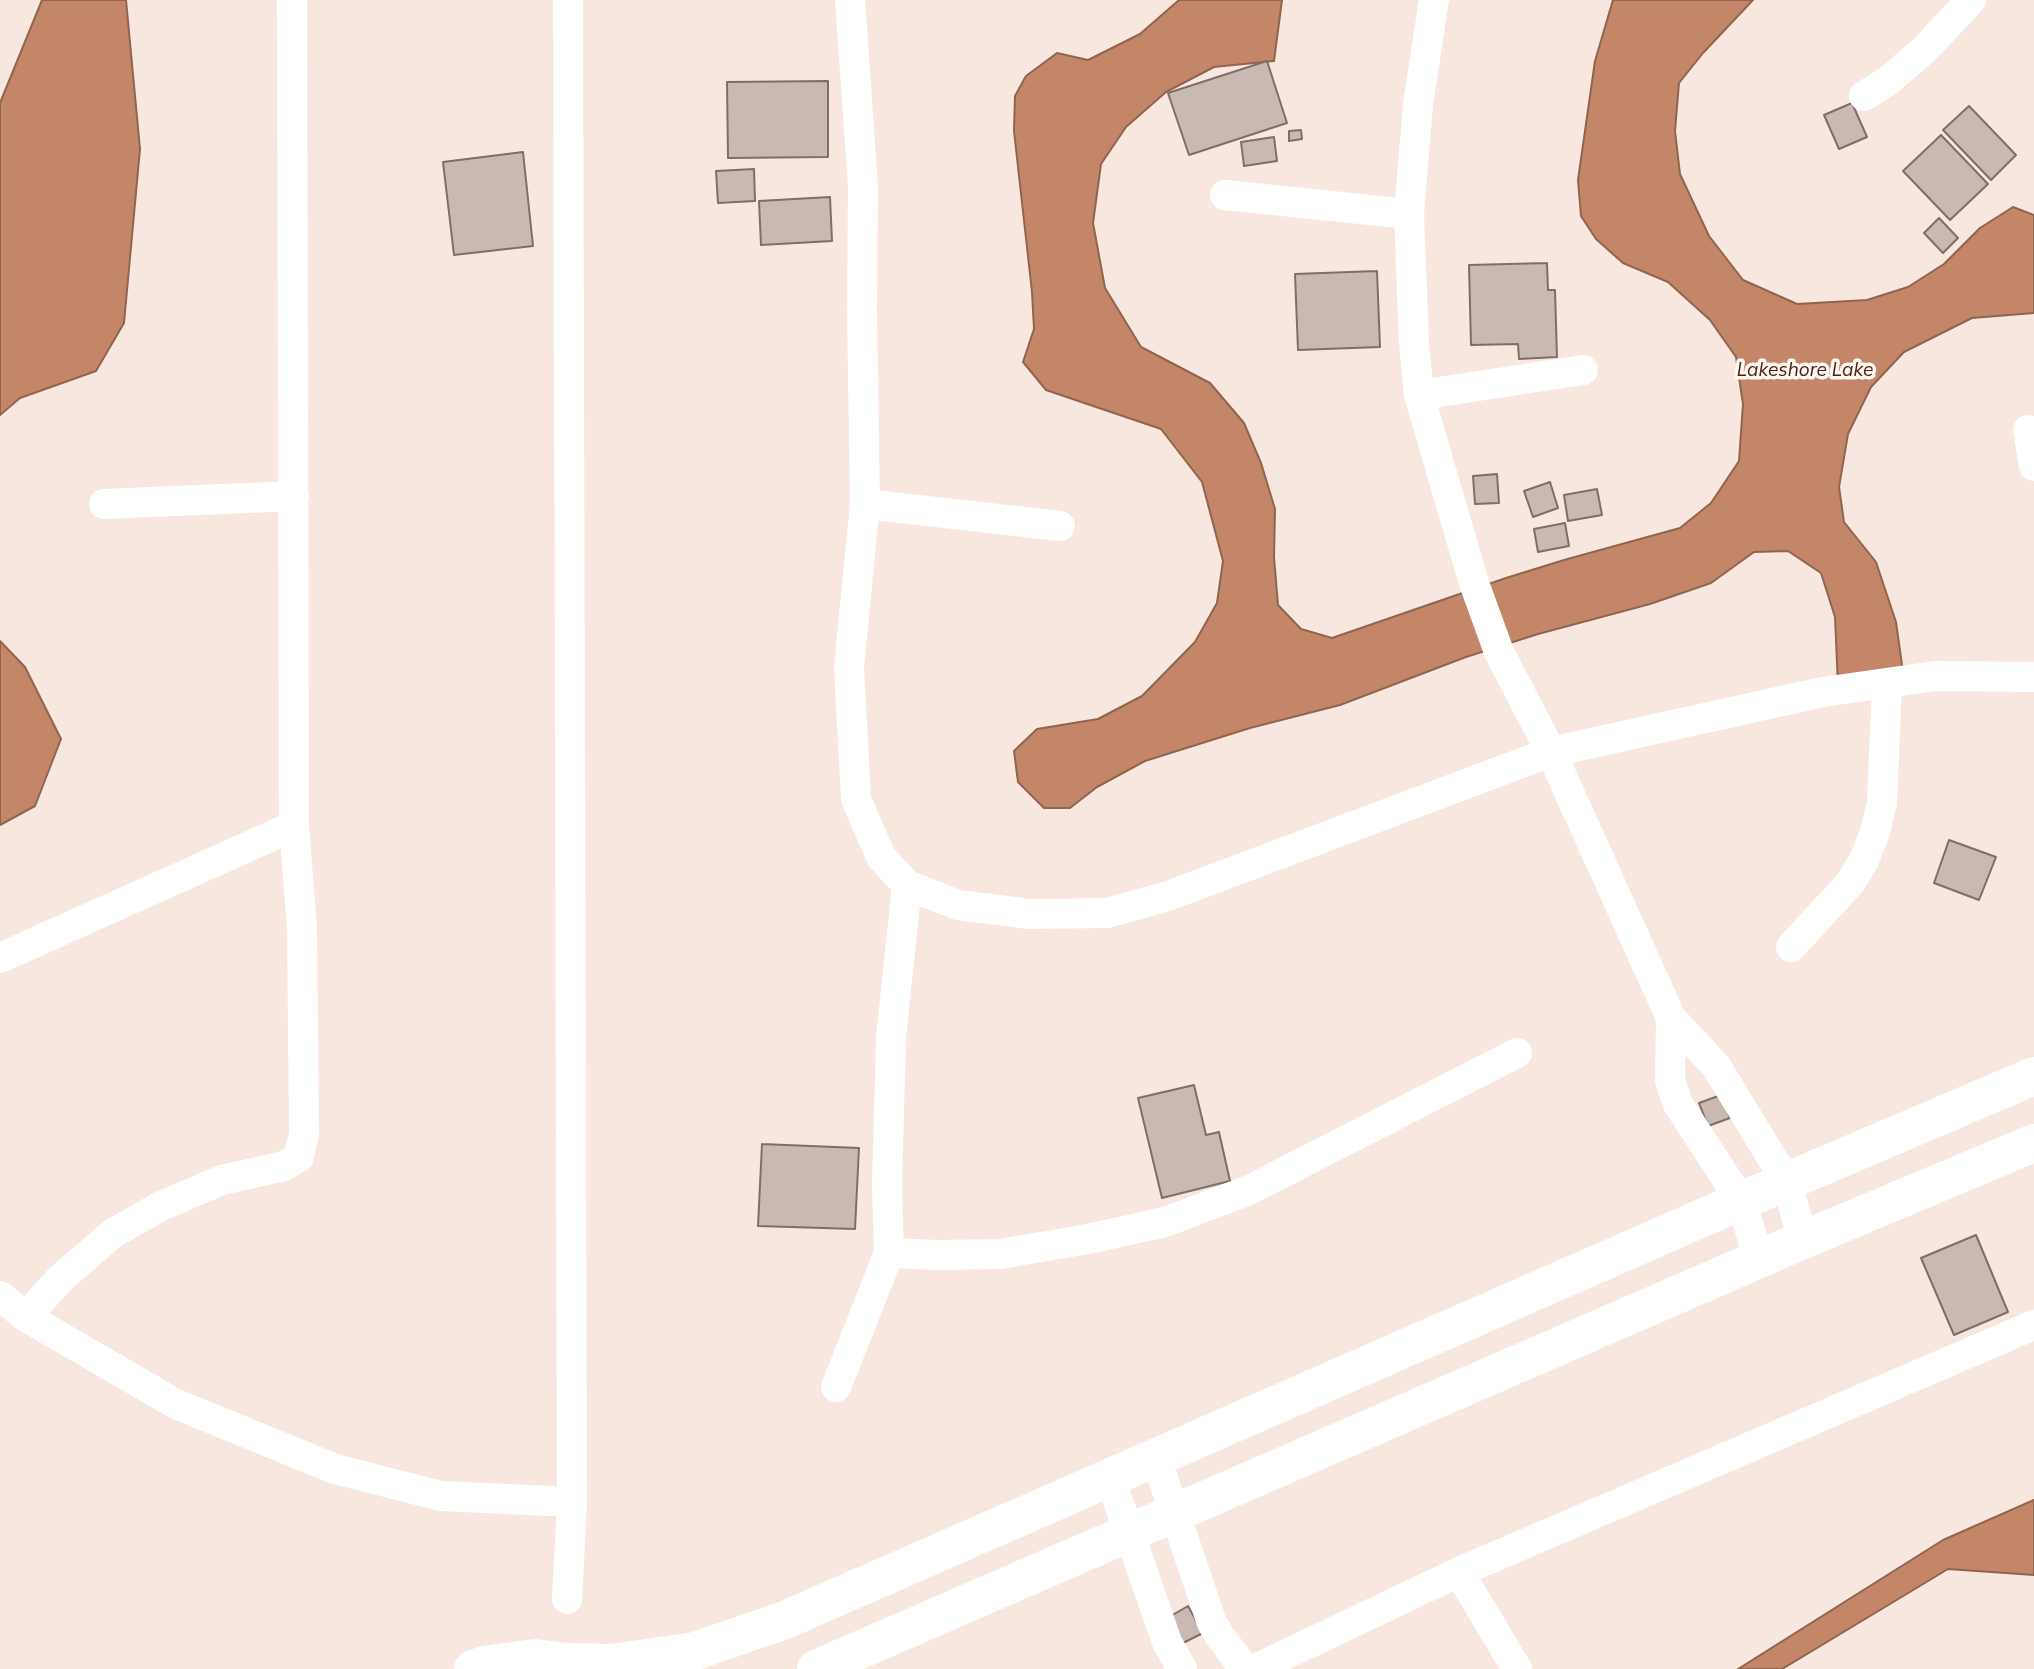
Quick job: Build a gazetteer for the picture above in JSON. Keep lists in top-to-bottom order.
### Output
{
  "water": ["Lakeshore Lake"]
}
